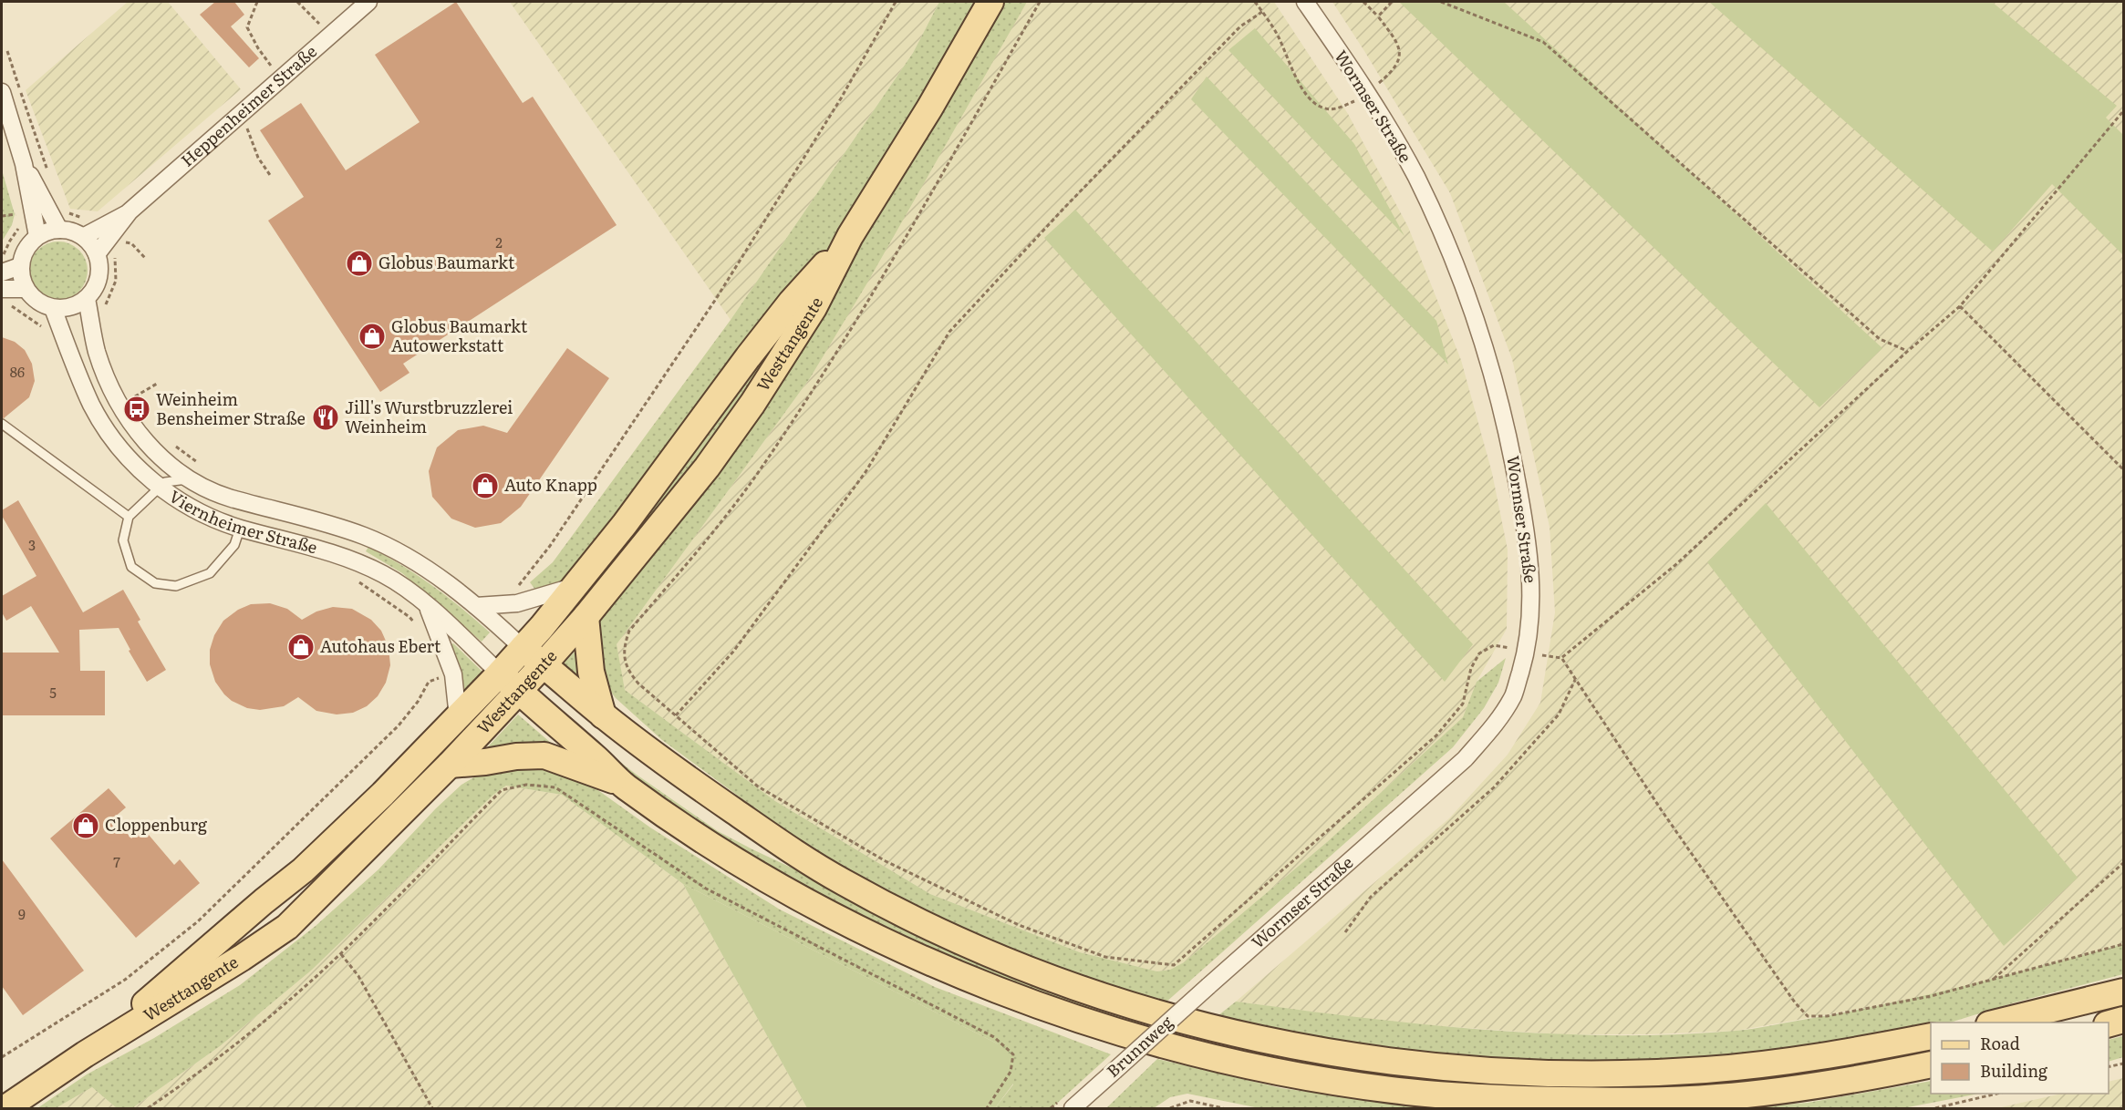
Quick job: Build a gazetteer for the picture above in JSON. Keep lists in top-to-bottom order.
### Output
{
  "streets": {
    "main road": ["Westtangente"],
    "street": [
      "Heppenheimer Straße",
      "Wormser Straße",
      "Viernheimer Straße",
      "Brunnweg"
    ]
  },
  "crossings": [
    ["Heppenheimer Straße", "Viernheimer Straße"],
    ["Wormser Straße", "Brunnweg"],
    ["Westtangente", "Viernheimer Straße"]
  ],
  "places": {
    "shop": [
      "Globus Baumarkt",
      "Globus Baumarkt Autowerkstatt",
      "Auto Knapp",
      "Autohaus Ebert",
      "Cloppenburg"
    ],
    "bus stop": ["Weinheim Bensheimer Straße"],
    "restaurant": ["Jill's Wurstbruzzlerei Weinheim"]
  },
  "house_numbers": [
    "2",
    "86",
    "3",
    "5",
    "7",
    "9"
  ],
  "legend": ["Road", "Building"]
}
